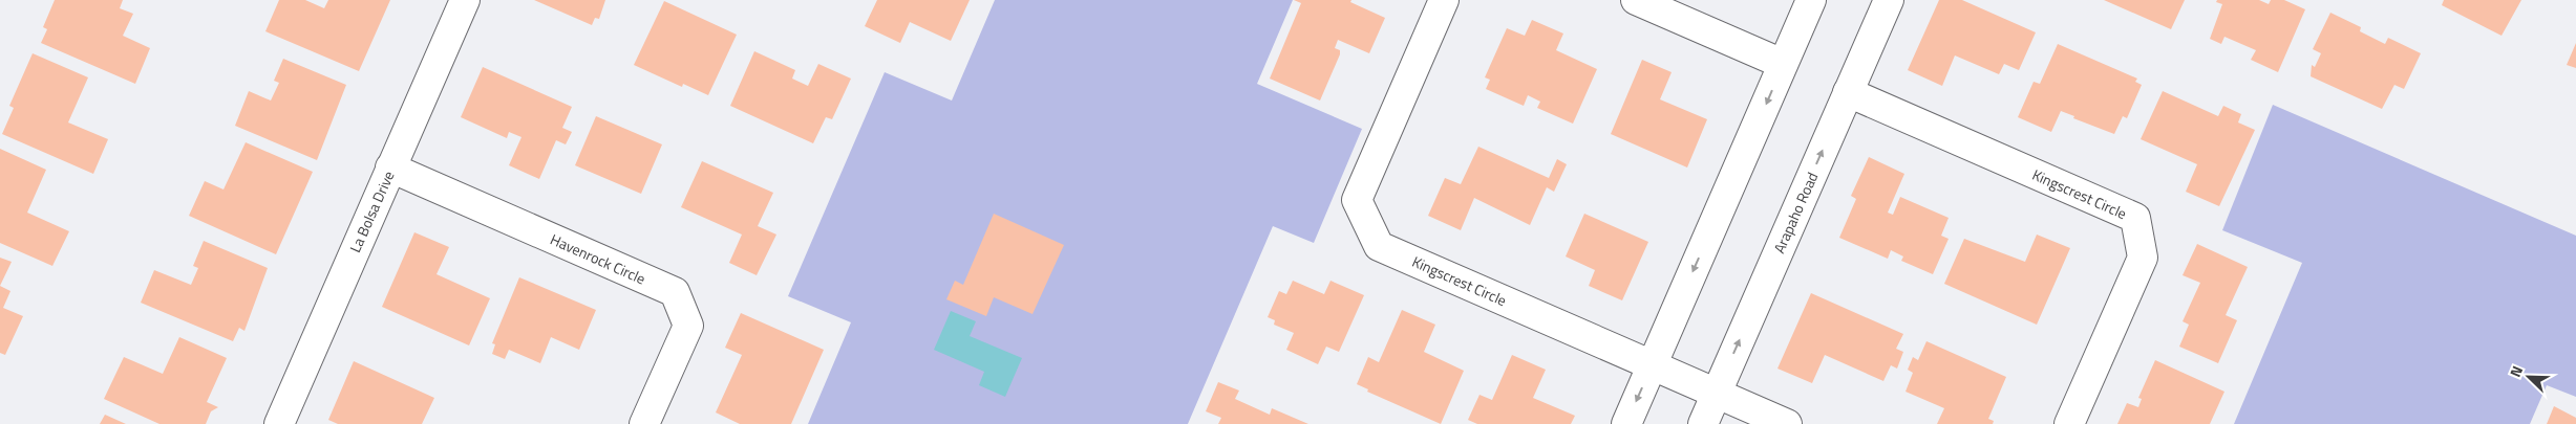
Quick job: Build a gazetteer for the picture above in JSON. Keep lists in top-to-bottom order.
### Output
{
  "streets": {
    "street": [
      "Kingscrest Circle",
      "La Bolsa Drive",
      "Arapaho Road",
      "Havenrock Circle"
    ]
  },
  "crossings": [
    ["Kingscrest Circle", "Arapaho Road"],
    ["La Bolsa Drive", "Havenrock Circle"]
  ],
  "north": "top left"
}
